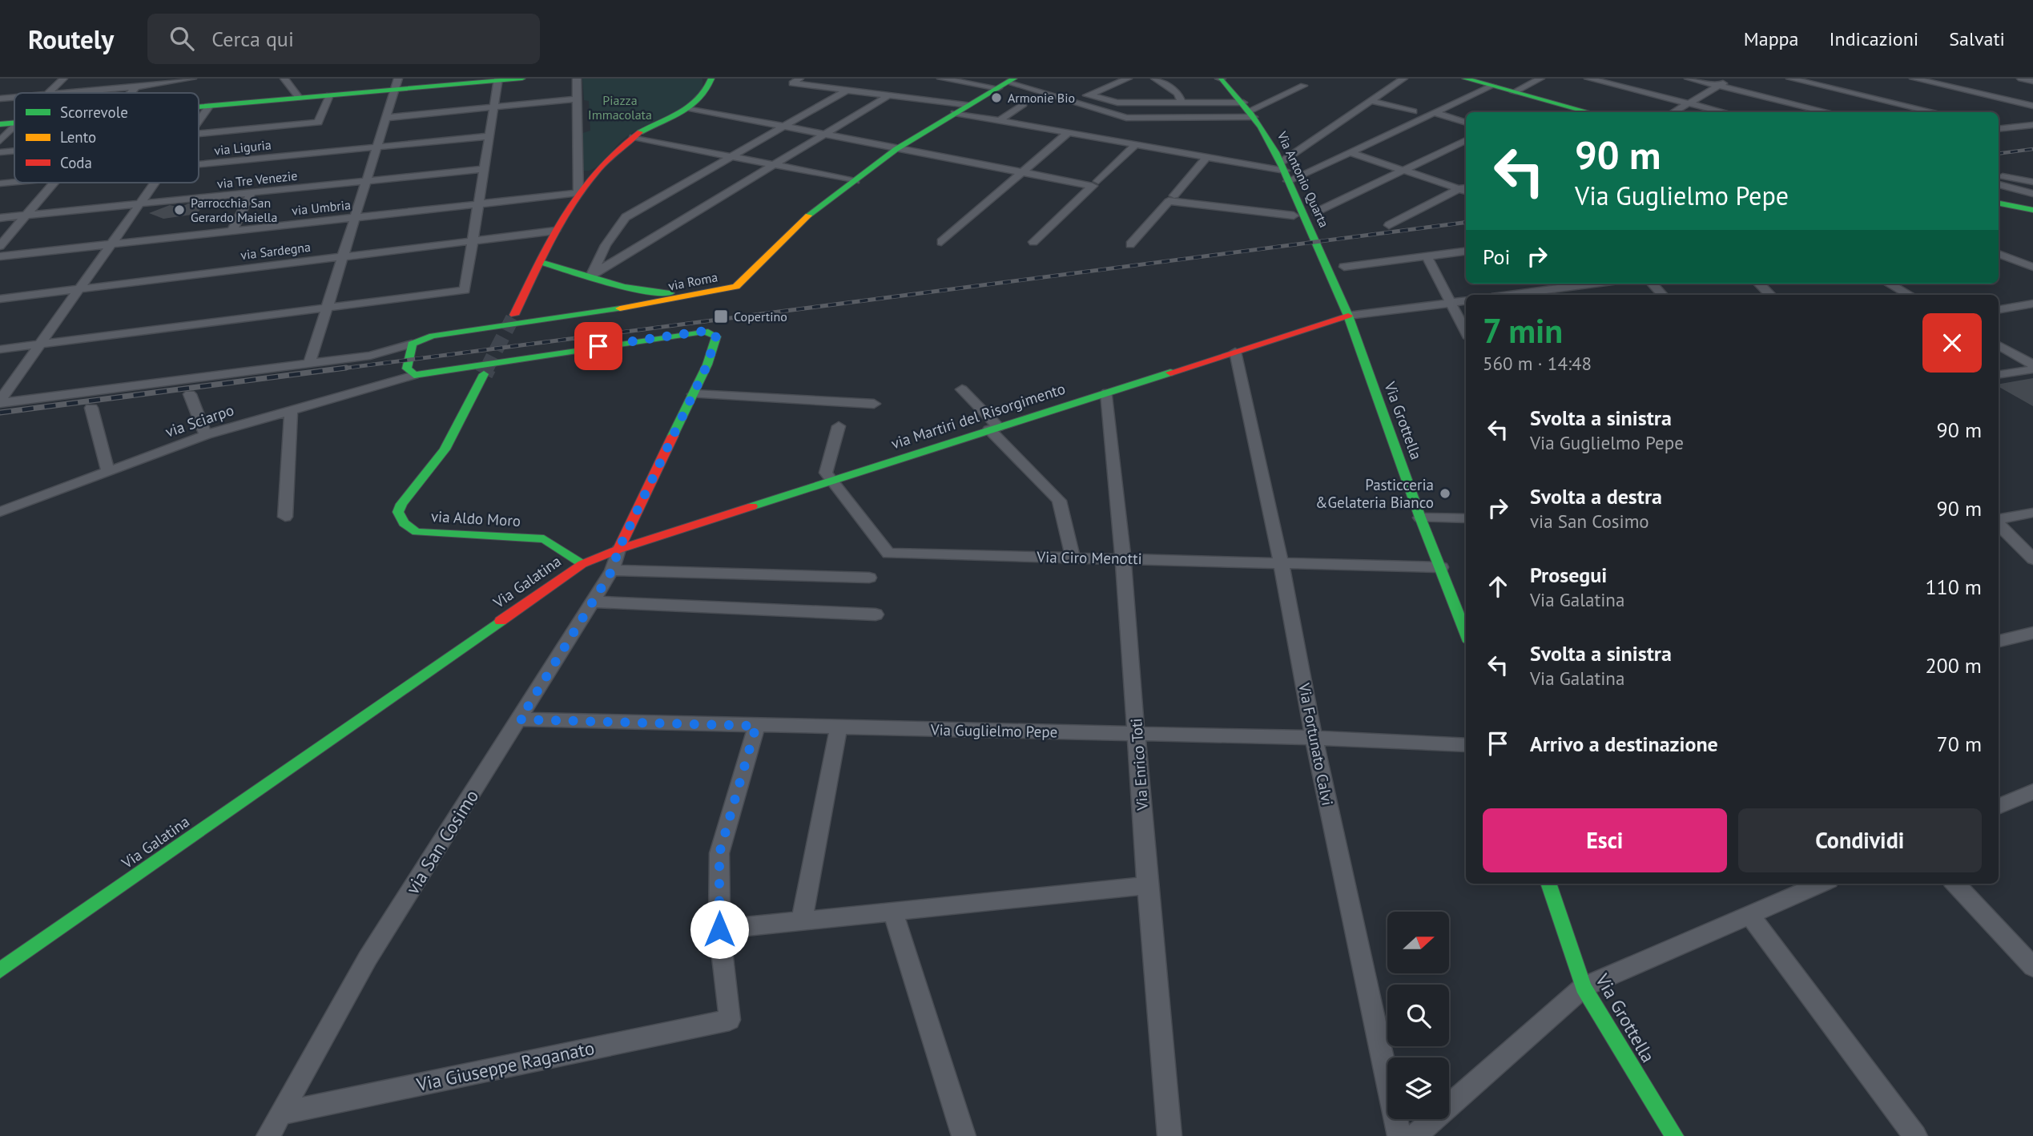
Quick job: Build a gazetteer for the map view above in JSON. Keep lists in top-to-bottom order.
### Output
{
  "streets": {
    "street": [
      "via Liguria",
      "via Tre Venezie",
      "Via Antonio Quarta",
      "via Umbria",
      "via Sardegna",
      "via Roma",
      "via Martiri del Risorgimento",
      "via Sciarpo",
      "Via Grottella",
      "via Aldo Moro",
      "Via Ciro Menotti",
      "Via Galatina",
      "Via Guglielmo Pepe",
      "Via Fortunato Calvi",
      "Via Enrico Toti",
      "via San Cosimo",
      "Via Giuseppe Raganato"
    ]
  },
  "crossings": [
    ["Via Antonio Quarta", "Via Grottella"],
    ["via Martiri del Risorgimento", "Via Grottella"],
    ["via Martiri del Risorgimento", "Via Ciro Menotti"],
    ["via Martiri del Risorgimento", "Via Galatina"],
    ["via Martiri del Risorgimento", "Via Fortunato Calvi"],
    ["via Martiri del Risorgimento", "Via Enrico Toti"],
    ["via Martiri del Risorgimento", "via San Cosimo"],
    ["Via Grottella", "Via Ciro Menotti"],
    ["via Aldo Moro", "Via Galatina"],
    ["Via Ciro Menotti", "Via Fortunato Calvi"],
    ["Via Ciro Menotti", "Via Enrico Toti"],
    ["Via Galatina", "via San Cosimo"],
    ["Via Guglielmo Pepe", "Via Fortunato Calvi"],
    ["Via Guglielmo Pepe", "Via Enrico Toti"],
    ["Via Guglielmo Pepe", "via San Cosimo"],
    ["via San Cosimo", "Via Giuseppe Raganato"]
  ],
  "parks": ["Piazza Immacolata"],
  "places": {
    "other": ["Armonie Bio", "Parrocchia San Gerardo Maiella", "Pasticceria &Gelateria Bianco"],
    "transit": ["Copertino"]
  },
  "legend": ["Scorrevole", "Lento", "Coda"],
  "north": "right",
  "page": {
    "header": "Routely",
    "search": "Cerca qui",
    "nav": ["Mappa", "Indicazioni", "Salvati"],
    "turn": ["90 m", "Via Guglielmo Pepe"],
    "then": "Poi",
    "heading": ["7 min", "560 m · 14:48"],
    "list": [
      {
        "name": "Svolta a sinistra",
        "note": "Via Guglielmo Pepe",
        "value": "90 m"
      },
      {
        "name": "Svolta a destra",
        "note": "via San Cosimo",
        "value": "90 m"
      },
      {
        "name": "Prosegui",
        "note": "Via Galatina",
        "value": "110 m"
      },
      {
        "name": "Svolta a sinistra",
        "note": "Via Galatina",
        "value": "200 m"
      },
      {
        "name": "Arrivo a destinazione",
        "value": "70 m"
      }
    ],
    "buttons": ["Esci", "Condividi"]
  }
}
